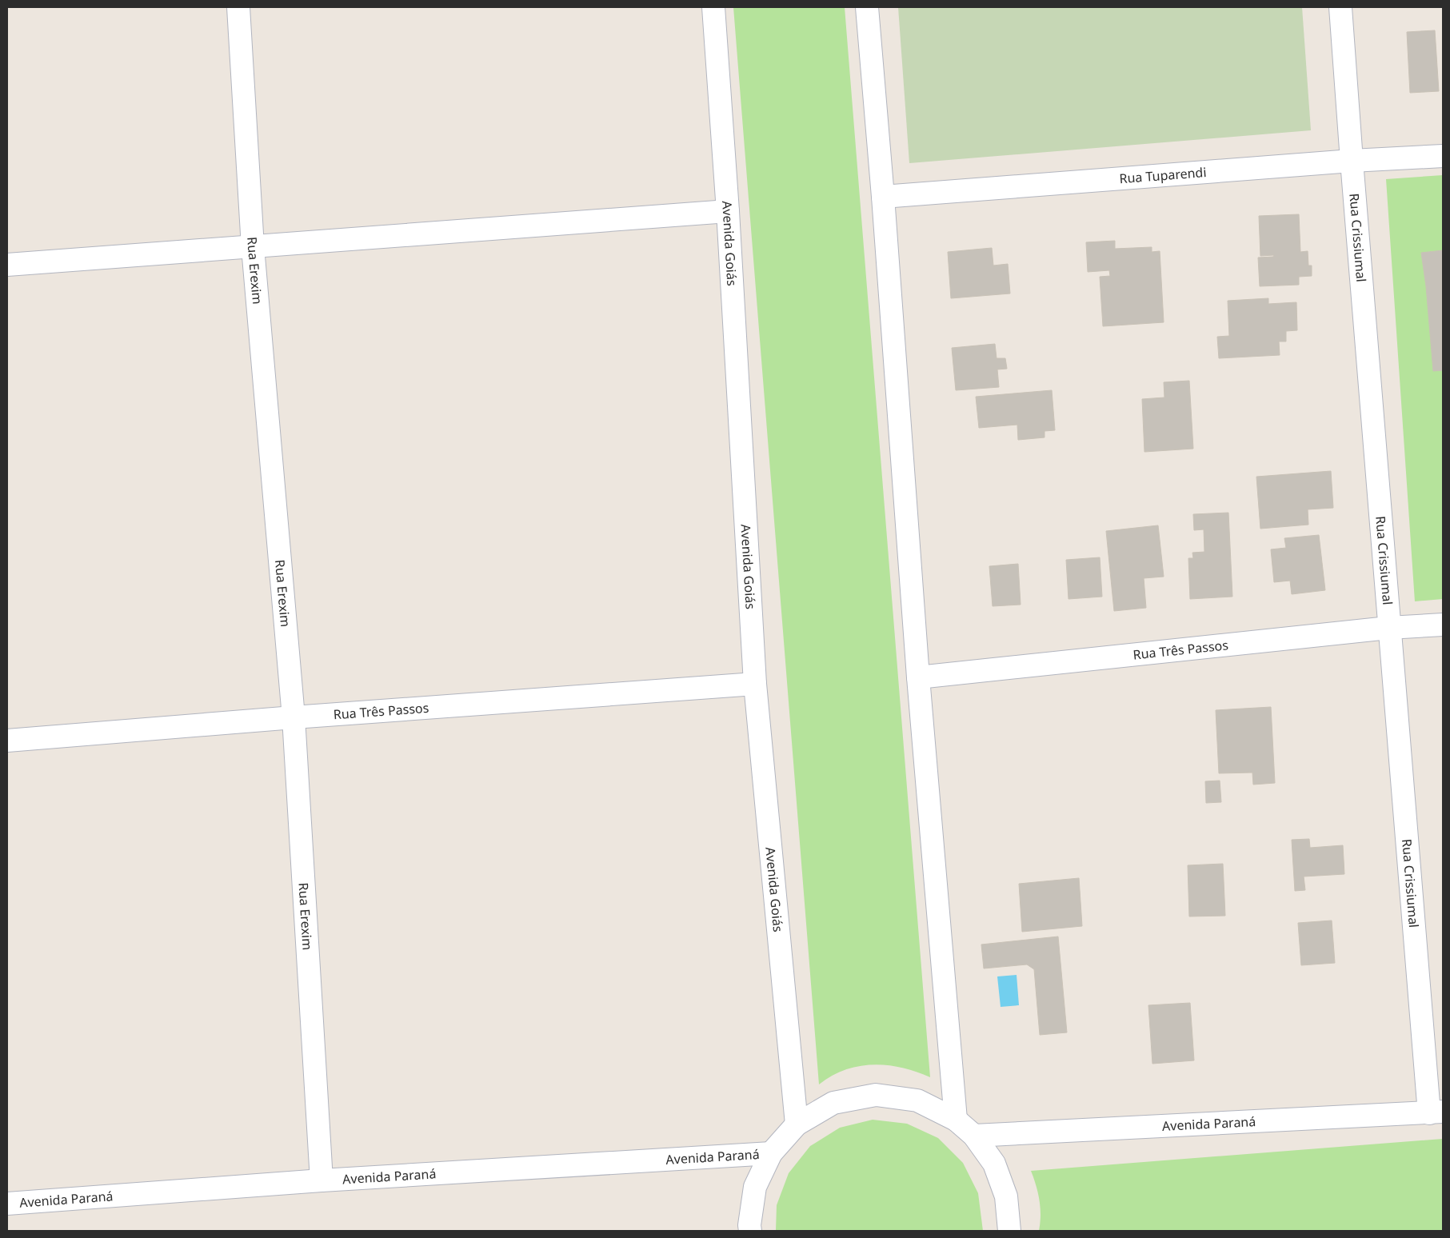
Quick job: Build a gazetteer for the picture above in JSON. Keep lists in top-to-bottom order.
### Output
{
  "streets": {
    "street": [
      "Rua Tuparendi",
      "Rua Crissiumal",
      "Avenida Goiás",
      "Rua Erexim",
      "Rua Três Passos",
      "Avenida Paraná"
    ]
  },
  "crossings": [
    ["Rua Tuparendi", "Rua Crissiumal"],
    ["Rua Crissiumal", "Rua Três Passos"],
    ["Rua Crissiumal", "Avenida Paraná"],
    ["Avenida Goiás", "Rua Três Passos"],
    ["Rua Erexim", "Rua Três Passos"],
    ["Rua Erexim", "Avenida Paraná"]
  ]
}
